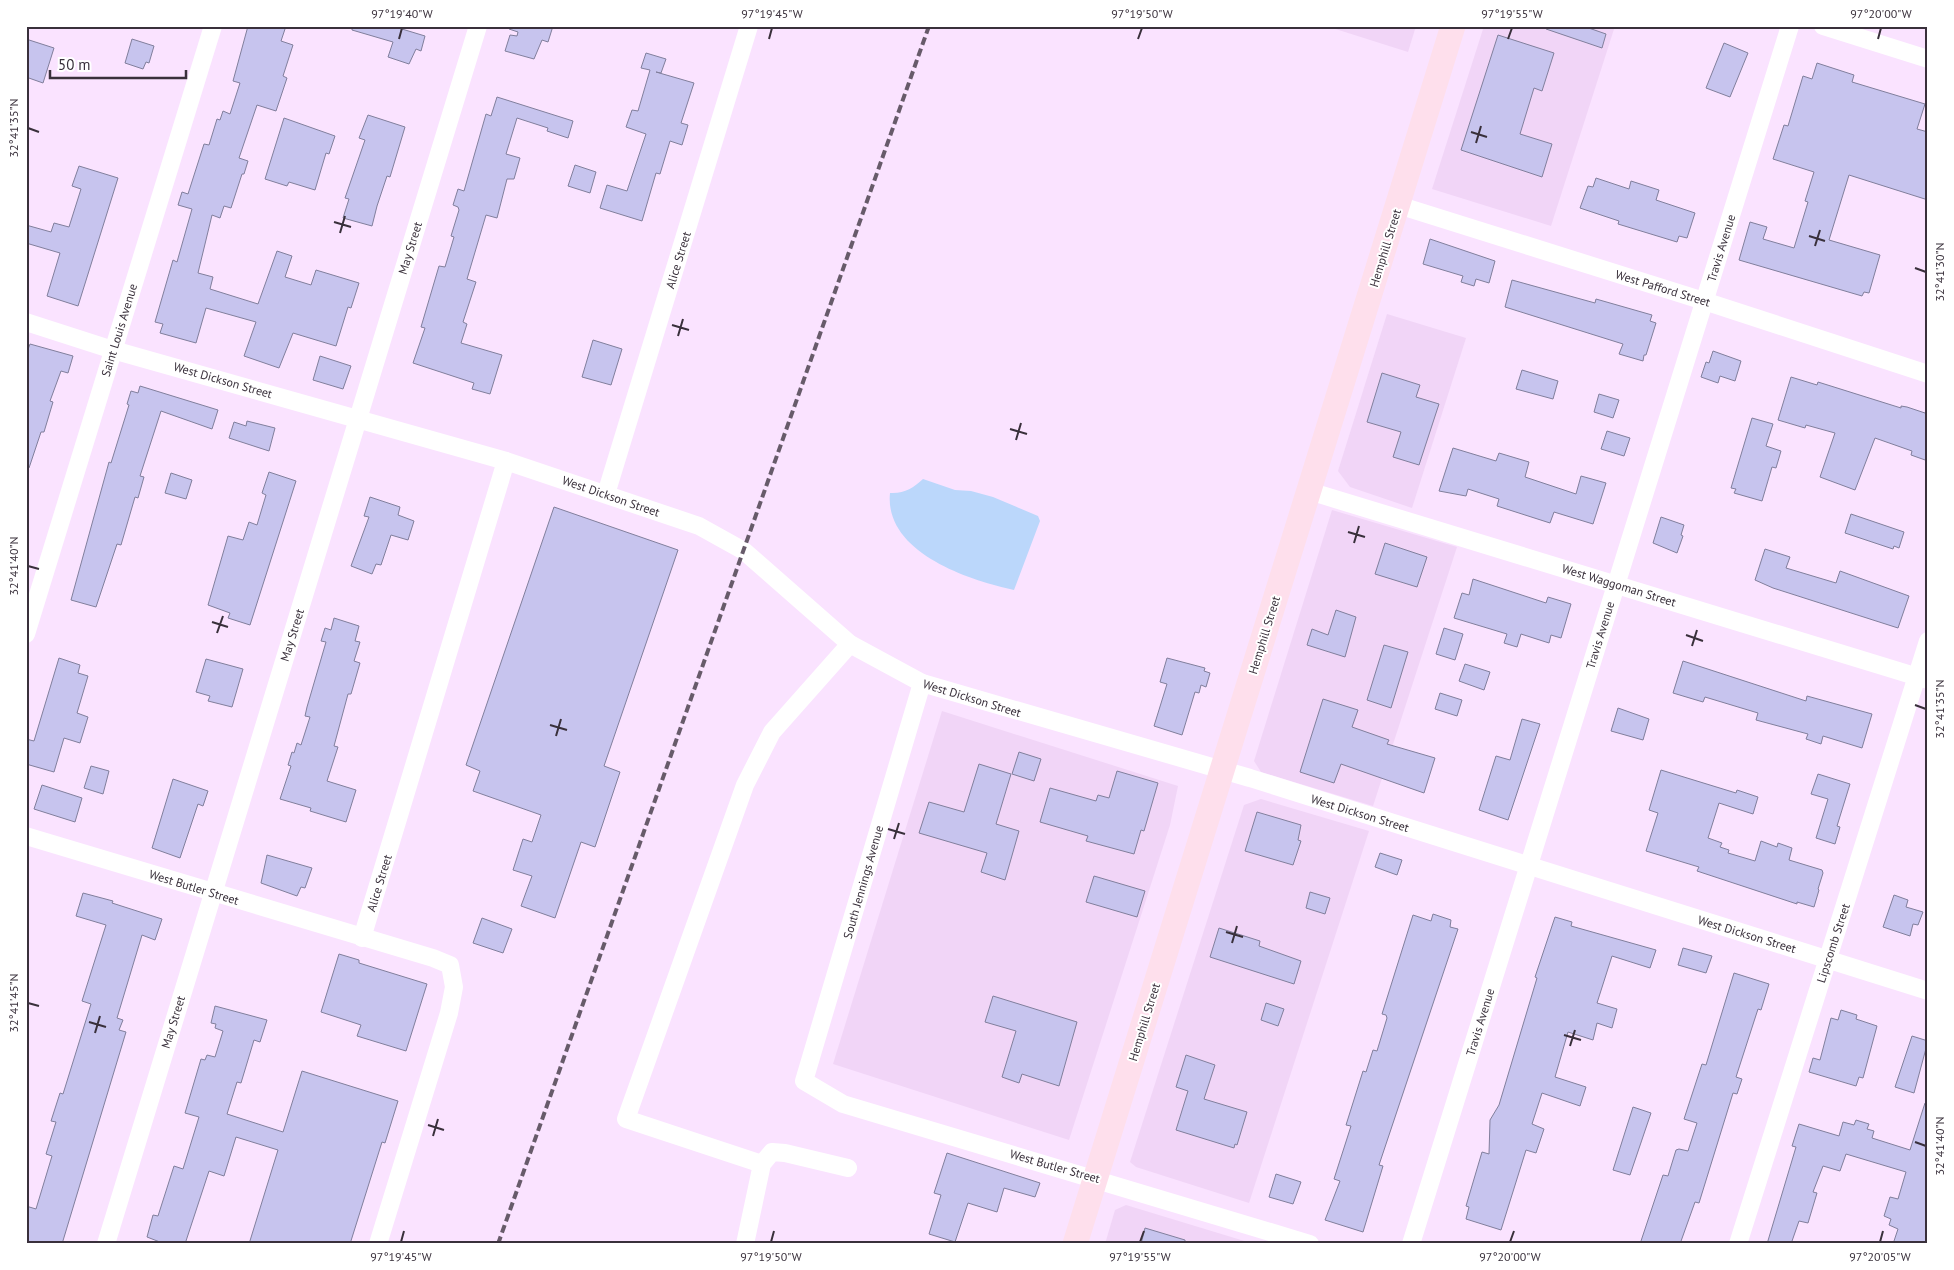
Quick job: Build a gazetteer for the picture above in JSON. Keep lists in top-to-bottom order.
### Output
{
  "streets": {
    "main road": ["Hemphill Street"],
    "street": [
      "May Street",
      "Travis Avenue",
      "Alice Street",
      "West Pafford Street",
      "Saint Louis Avenue",
      "West Dickson Street",
      "West Waggoman Street",
      "South Jennings Avenue",
      "West Butler Street",
      "Lipscomb Street"
    ]
  },
  "crossings": [
    ["May Street", "West Dickson Street"],
    ["May Street", "West Butler Street"],
    ["Hemphill Street", "West Pafford Street"],
    ["Hemphill Street", "West Dickson Street"],
    ["Hemphill Street", "West Waggoman Street"],
    ["Hemphill Street", "West Butler Street"],
    ["Travis Avenue", "West Pafford Street"],
    ["Travis Avenue", "West Dickson Street"],
    ["Travis Avenue", "West Waggoman Street"],
    ["Alice Street", "West Dickson Street"],
    ["Alice Street", "West Butler Street"],
    ["Saint Louis Avenue", "West Dickson Street"],
    ["West Dickson Street", "South Jennings Avenue"],
    ["West Dickson Street", "Lipscomb Street"],
    ["West Waggoman Street", "Lipscomb Street"],
    ["South Jennings Avenue", "West Butler Street"]
  ],
  "scale_bar": "50 m",
  "coordinates": [
    "97°19'40\"W",
    "97°19'45\"W",
    "97°19'50\"W",
    "97°19'55\"W",
    "97°20'00\"W",
    "32°41'35\"N",
    "32°41'30\"N",
    "32°41'40\"N",
    "32°41'45\"N",
    "97°20'05\"W"
  ]
}
